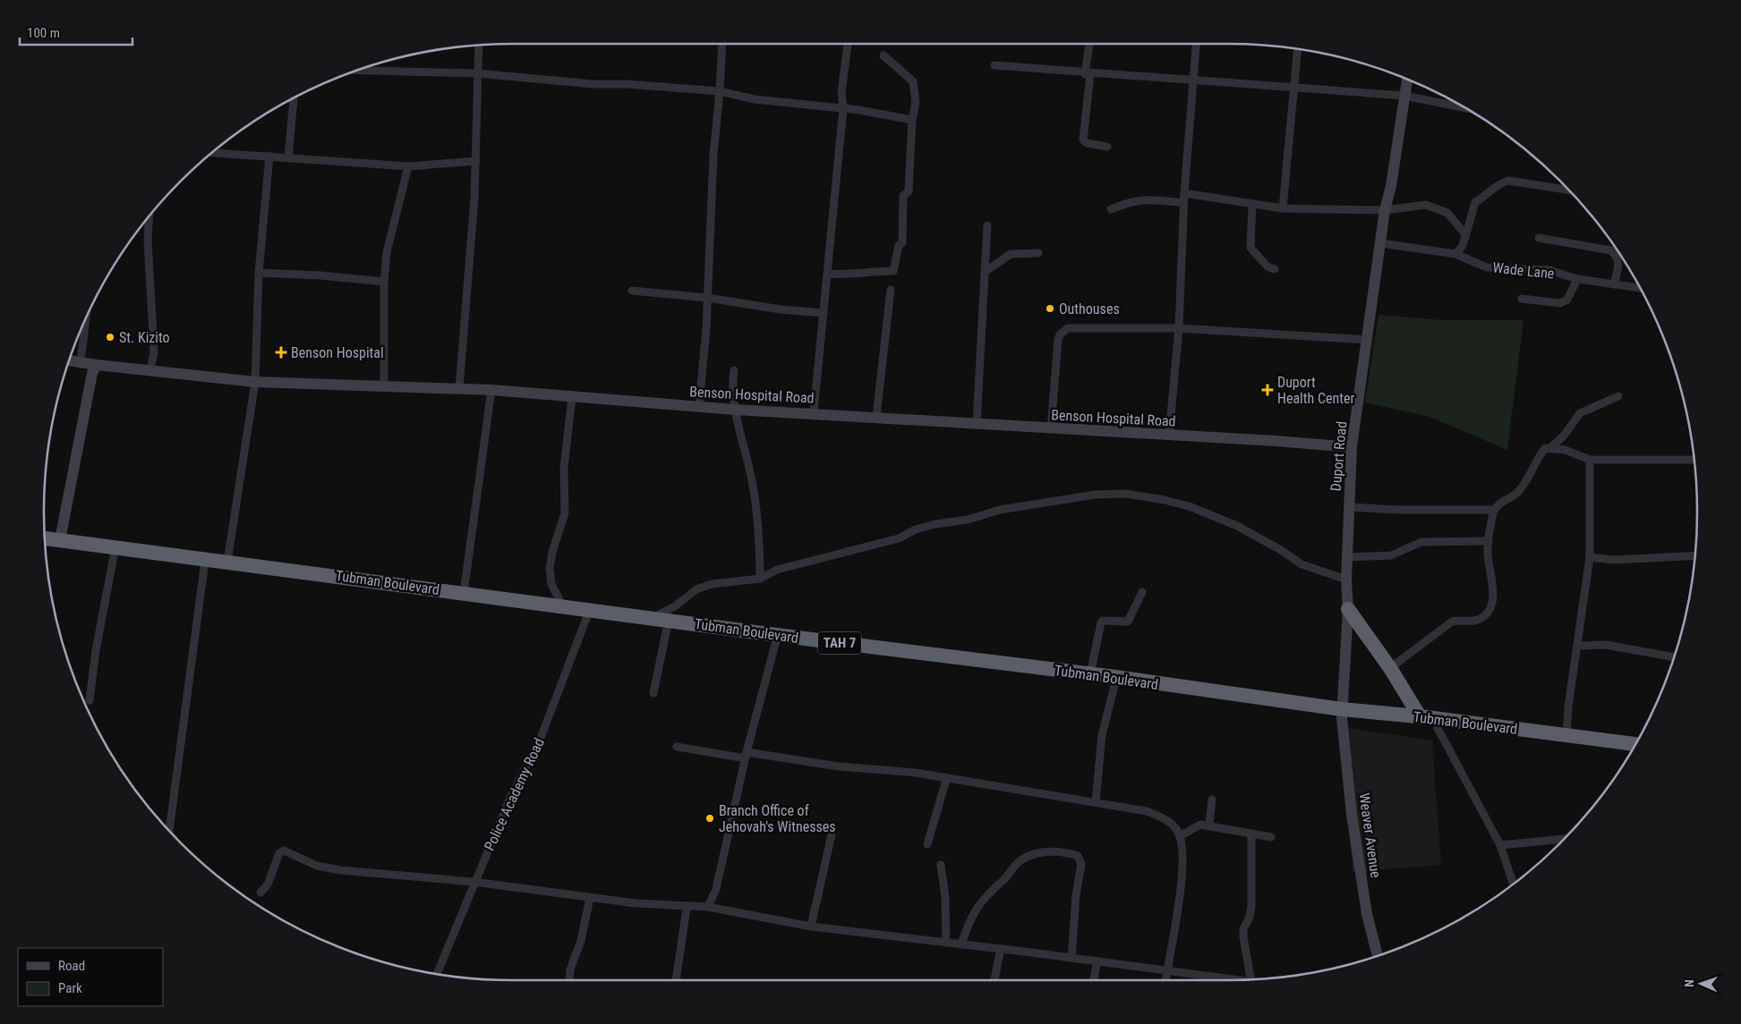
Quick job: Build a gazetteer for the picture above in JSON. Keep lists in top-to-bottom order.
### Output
{
  "streets": {
    "highway": ["Tubman Boulevard", "TAH 7"],
    "street": [
      "Wade Lane",
      "Benson Hospital Road",
      "Duport Road",
      "Police Academy Road",
      "Weaver Avenue"
    ]
  },
  "crossings": [
    ["Wade Lane", "Duport Road"],
    ["Benson Hospital Road", "Duport Road"],
    ["Duport Road", "Tubman Boulevard"],
    ["Duport Road", "Weaver Avenue"],
    ["Tubman Boulevard", "Police Academy Road"],
    ["Tubman Boulevard", "Weaver Avenue"]
  ],
  "places": {
    "other": ["Outhouses", "St. Kizito", "Branch Office of Jehovah's Witnesses"],
    "health": ["Benson Hospital", "Duport Health Center"]
  },
  "legend": ["Road", "Park"],
  "scale_bar": "100 m",
  "north": "left"
}
